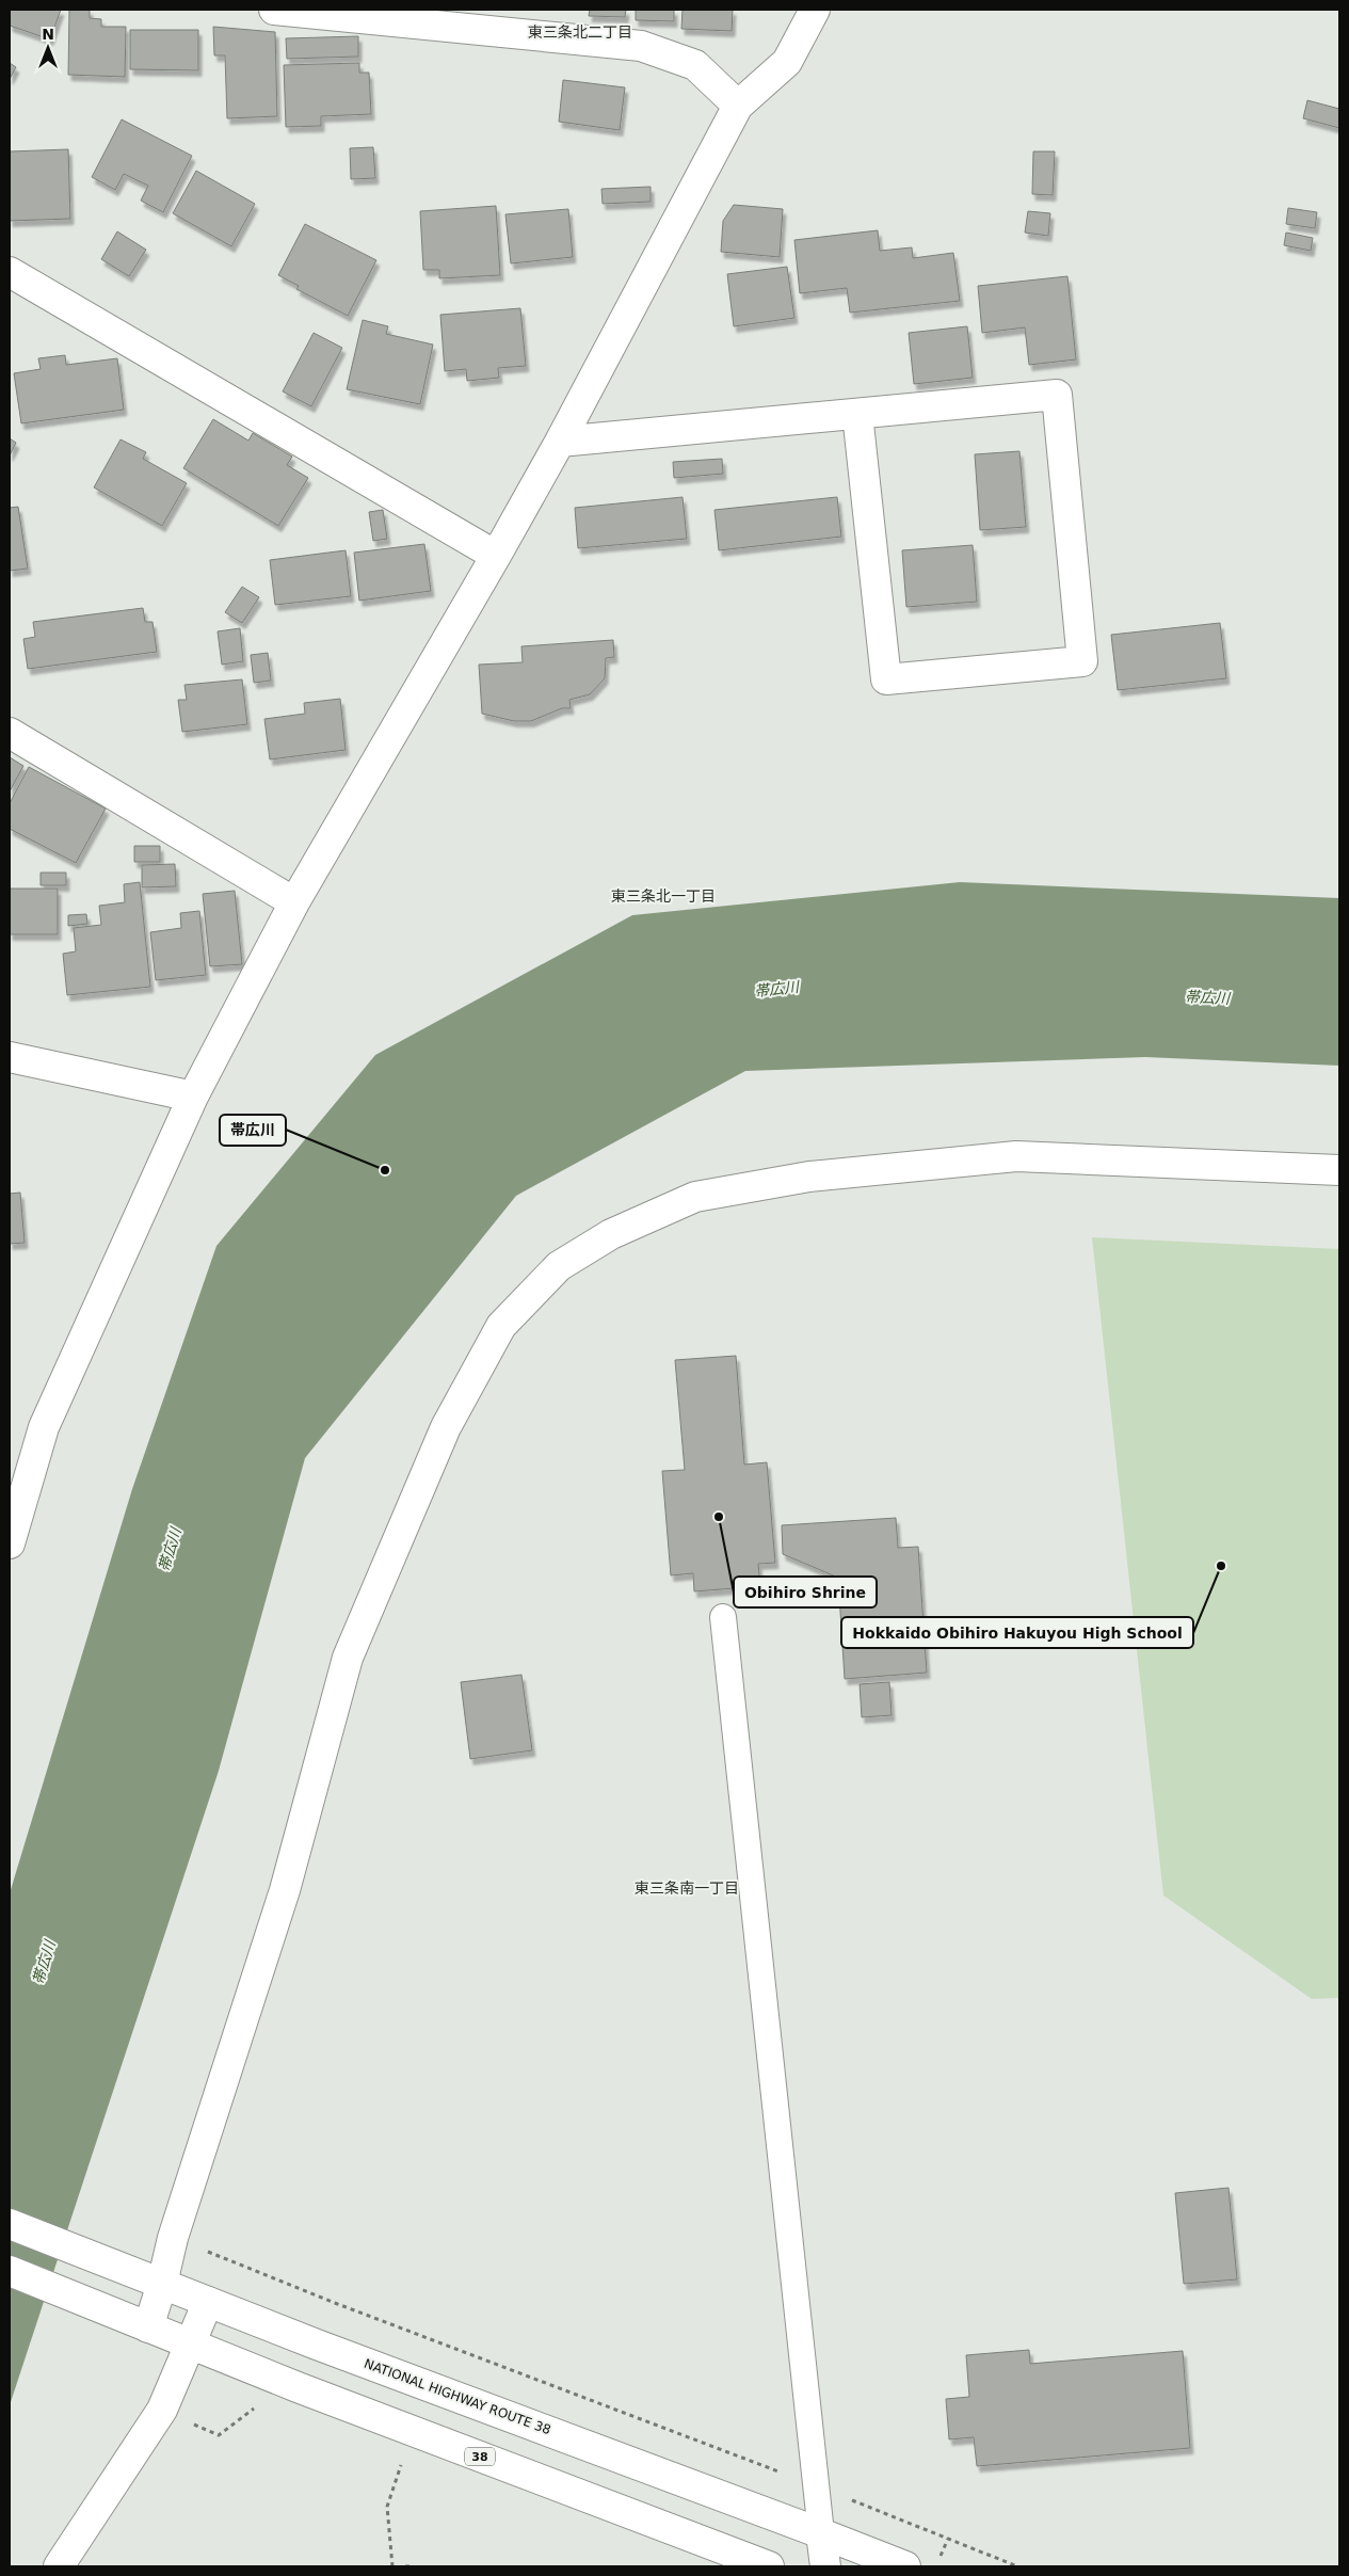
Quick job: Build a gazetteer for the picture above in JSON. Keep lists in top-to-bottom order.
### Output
{
  "streets": {
    "main road": ["NATIONAL HIGHWAY ROUTE 38", "38"]
  },
  "districts": ["東三条北二丁目", "東三条北一丁目", "東三条南一丁目"],
  "water": ["帯広川"],
  "places": ["帯広川", "Obihiro Shrine", "Hokkaido Obihiro Hakuyou High School"],
  "north": "top"
}
